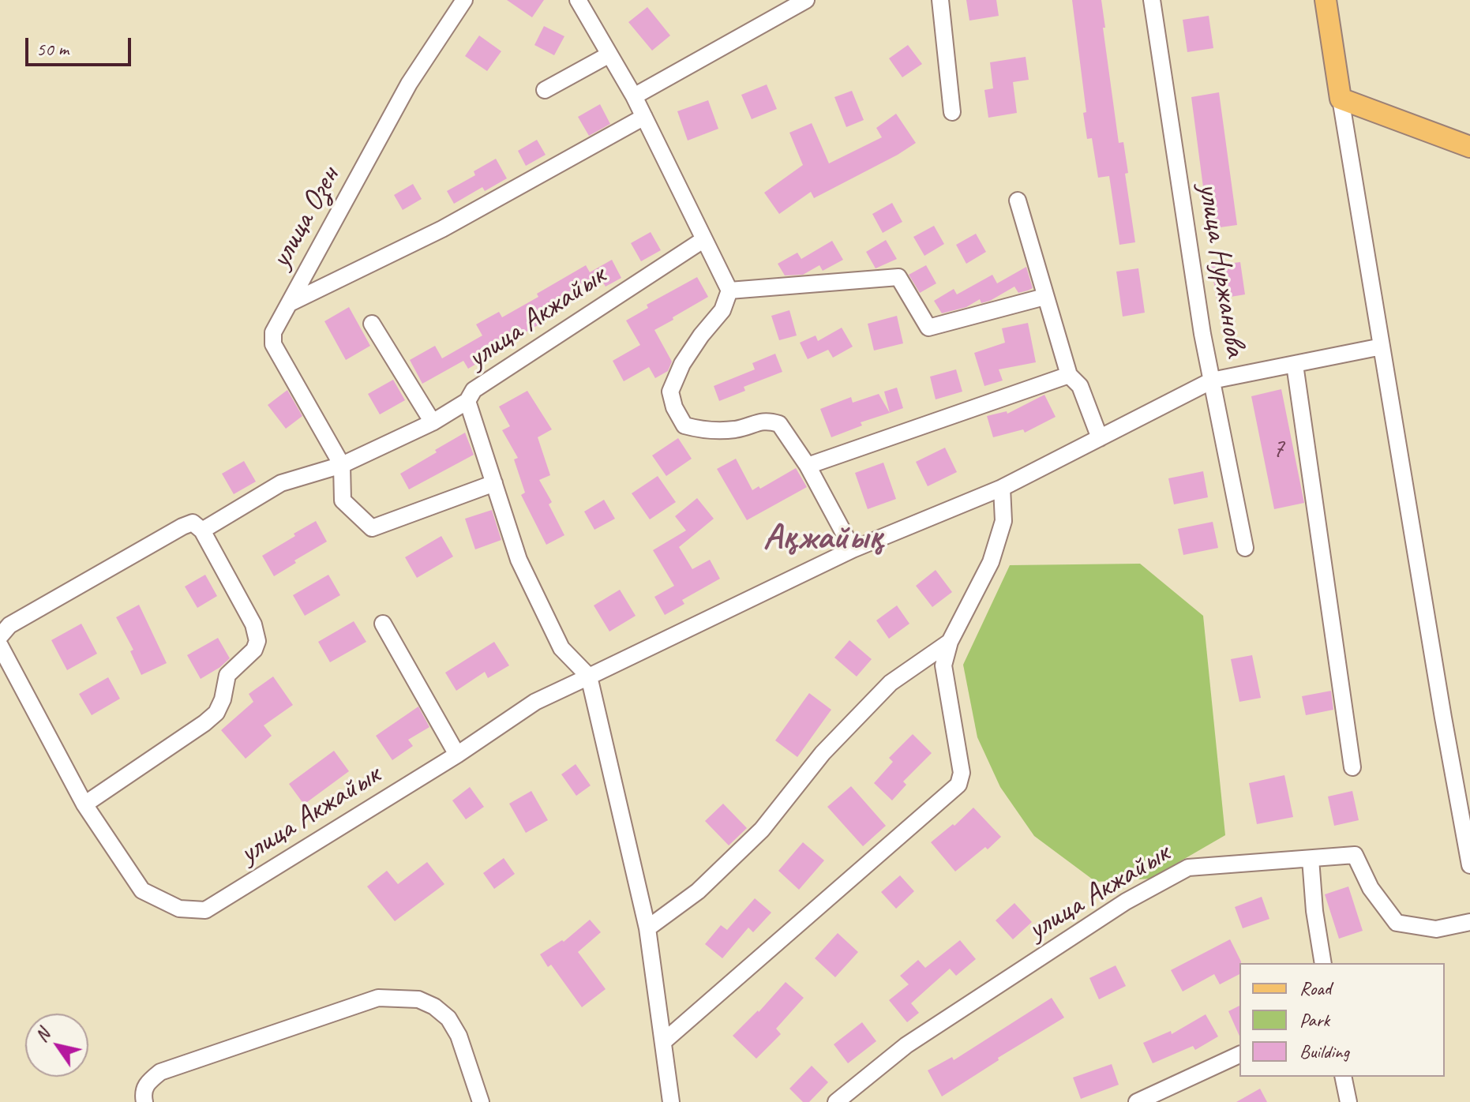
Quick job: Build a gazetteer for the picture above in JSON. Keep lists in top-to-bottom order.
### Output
{
  "streets": {
    "street": ["улица Озен", "улица Нуржанова", "улица Акжайык"]
  },
  "crossings": [
    ["улица Нуржанова", "улица Акжайык"]
  ],
  "districts": ["Ақжайық"],
  "house_numbers": ["7"],
  "legend": ["Road", "Park", "Building"],
  "scale_bar": "50 m",
  "north": "top left"
}
